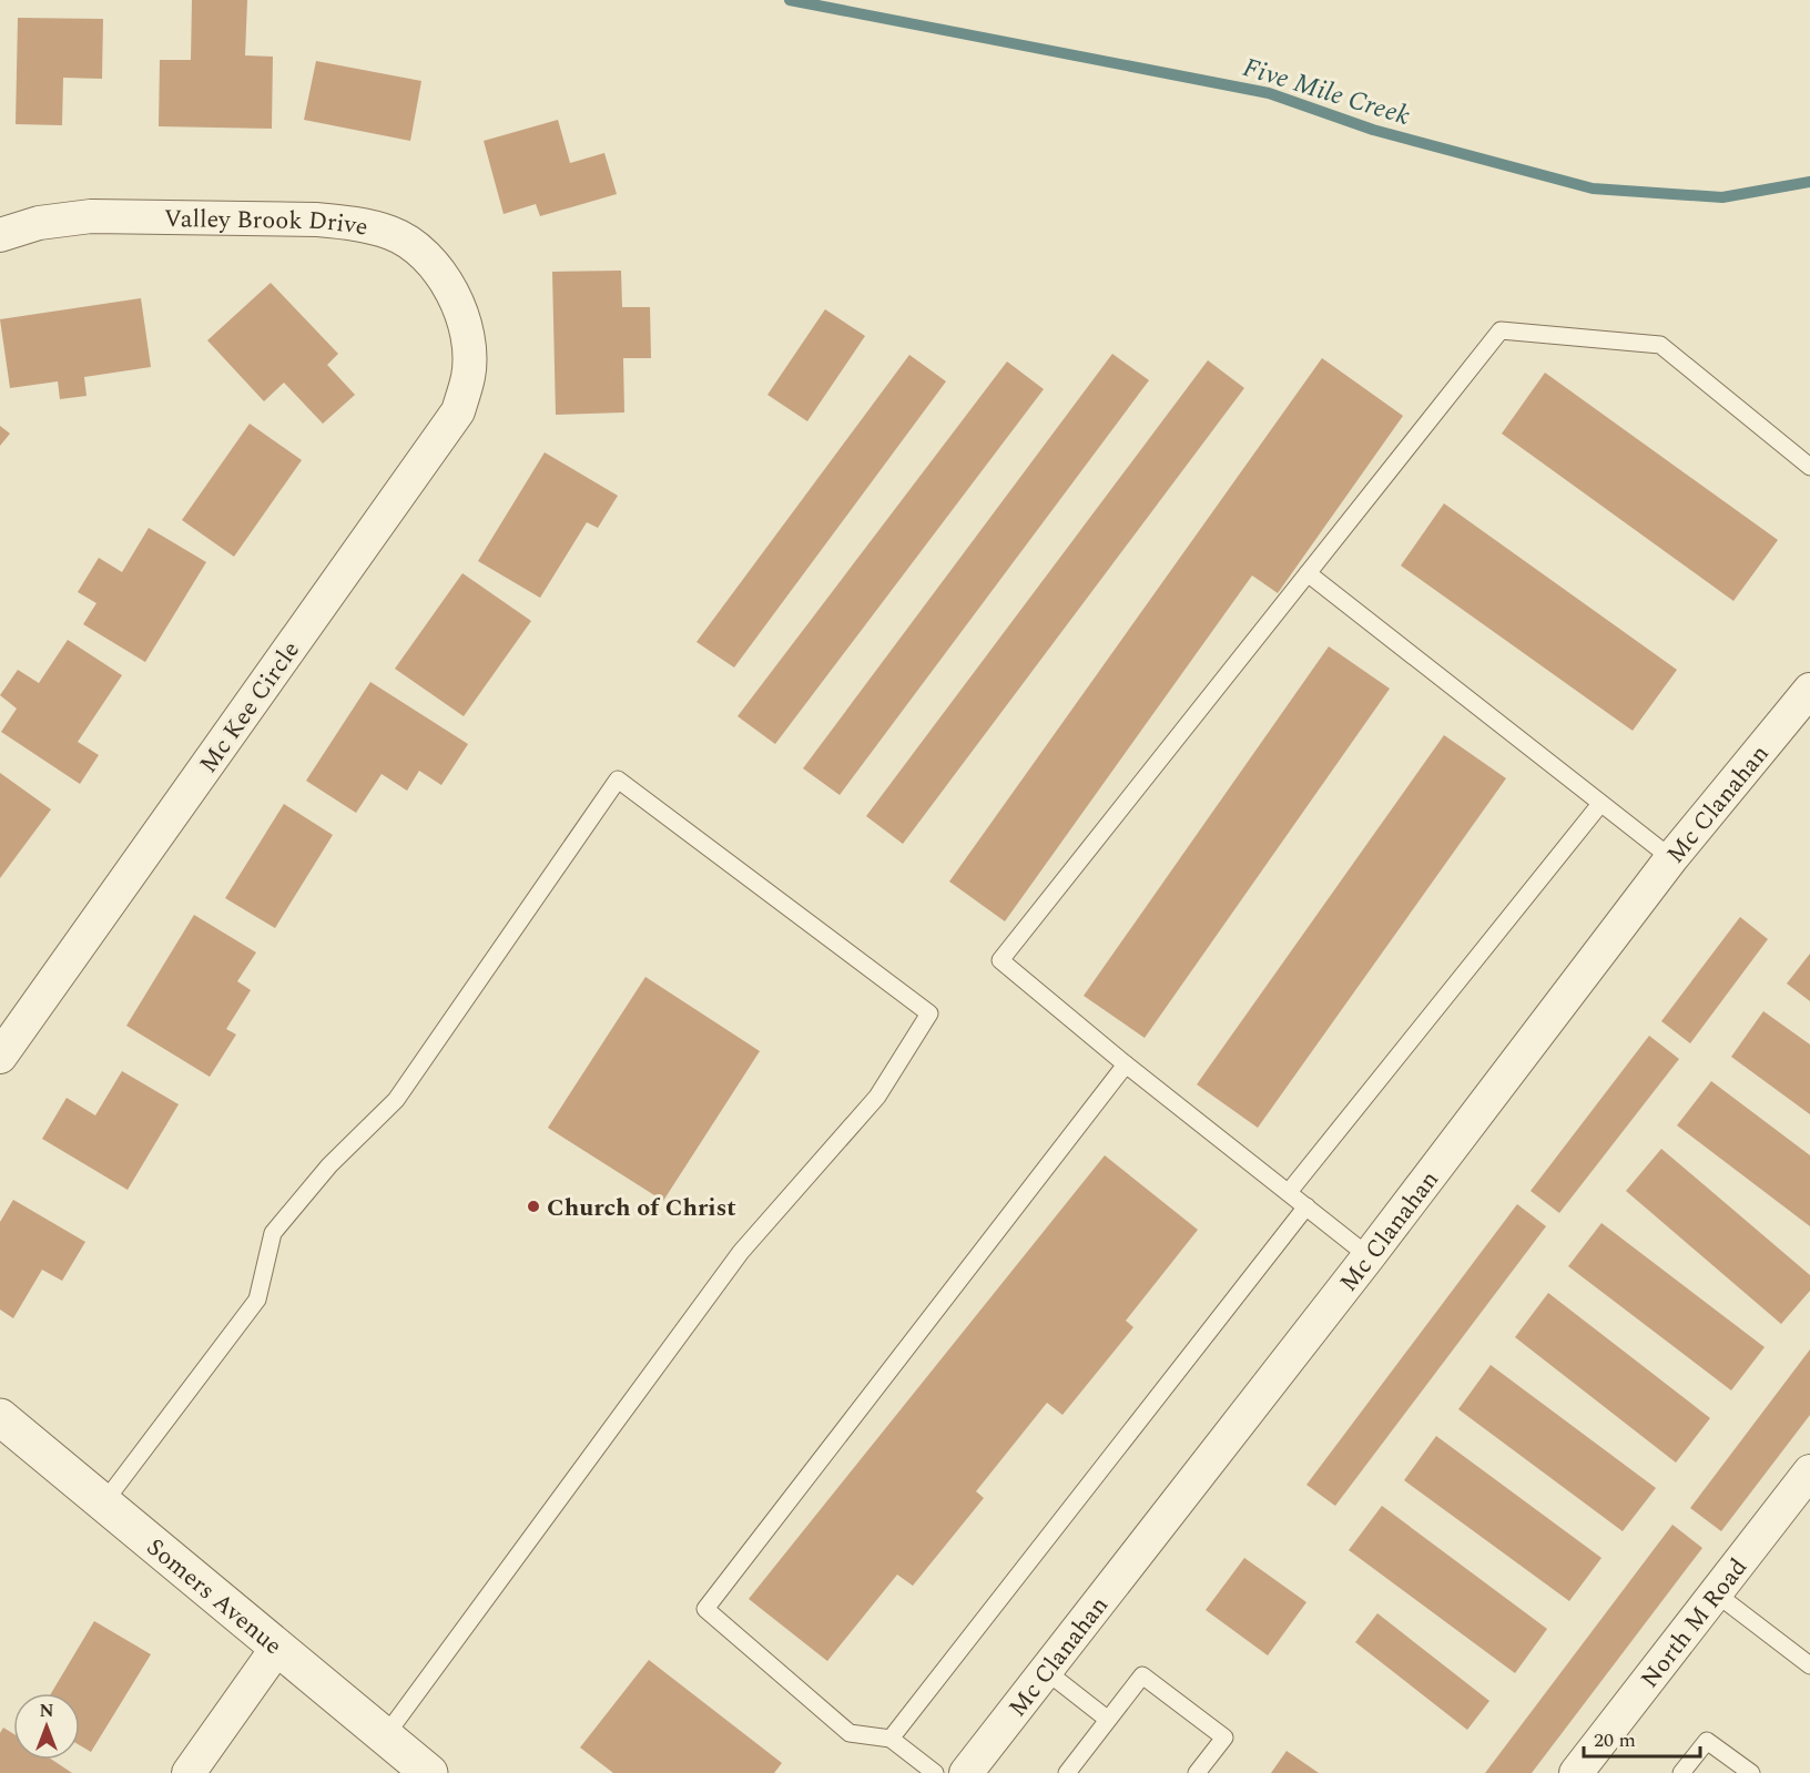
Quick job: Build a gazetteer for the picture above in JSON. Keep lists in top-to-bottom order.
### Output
{
  "streets": {
    "street": [
      "Valley Brook Drive",
      "Mc Kee Circle",
      "Mc Clanahan",
      "Somers Avenue",
      "North M Road"
    ]
  },
  "crossings": [
    ["Valley Brook Drive", "Mc Kee Circle"]
  ],
  "water": ["Five Mile Creek"],
  "places": ["Church of Christ"],
  "scale_bar": "20 m",
  "north": "top"
}
